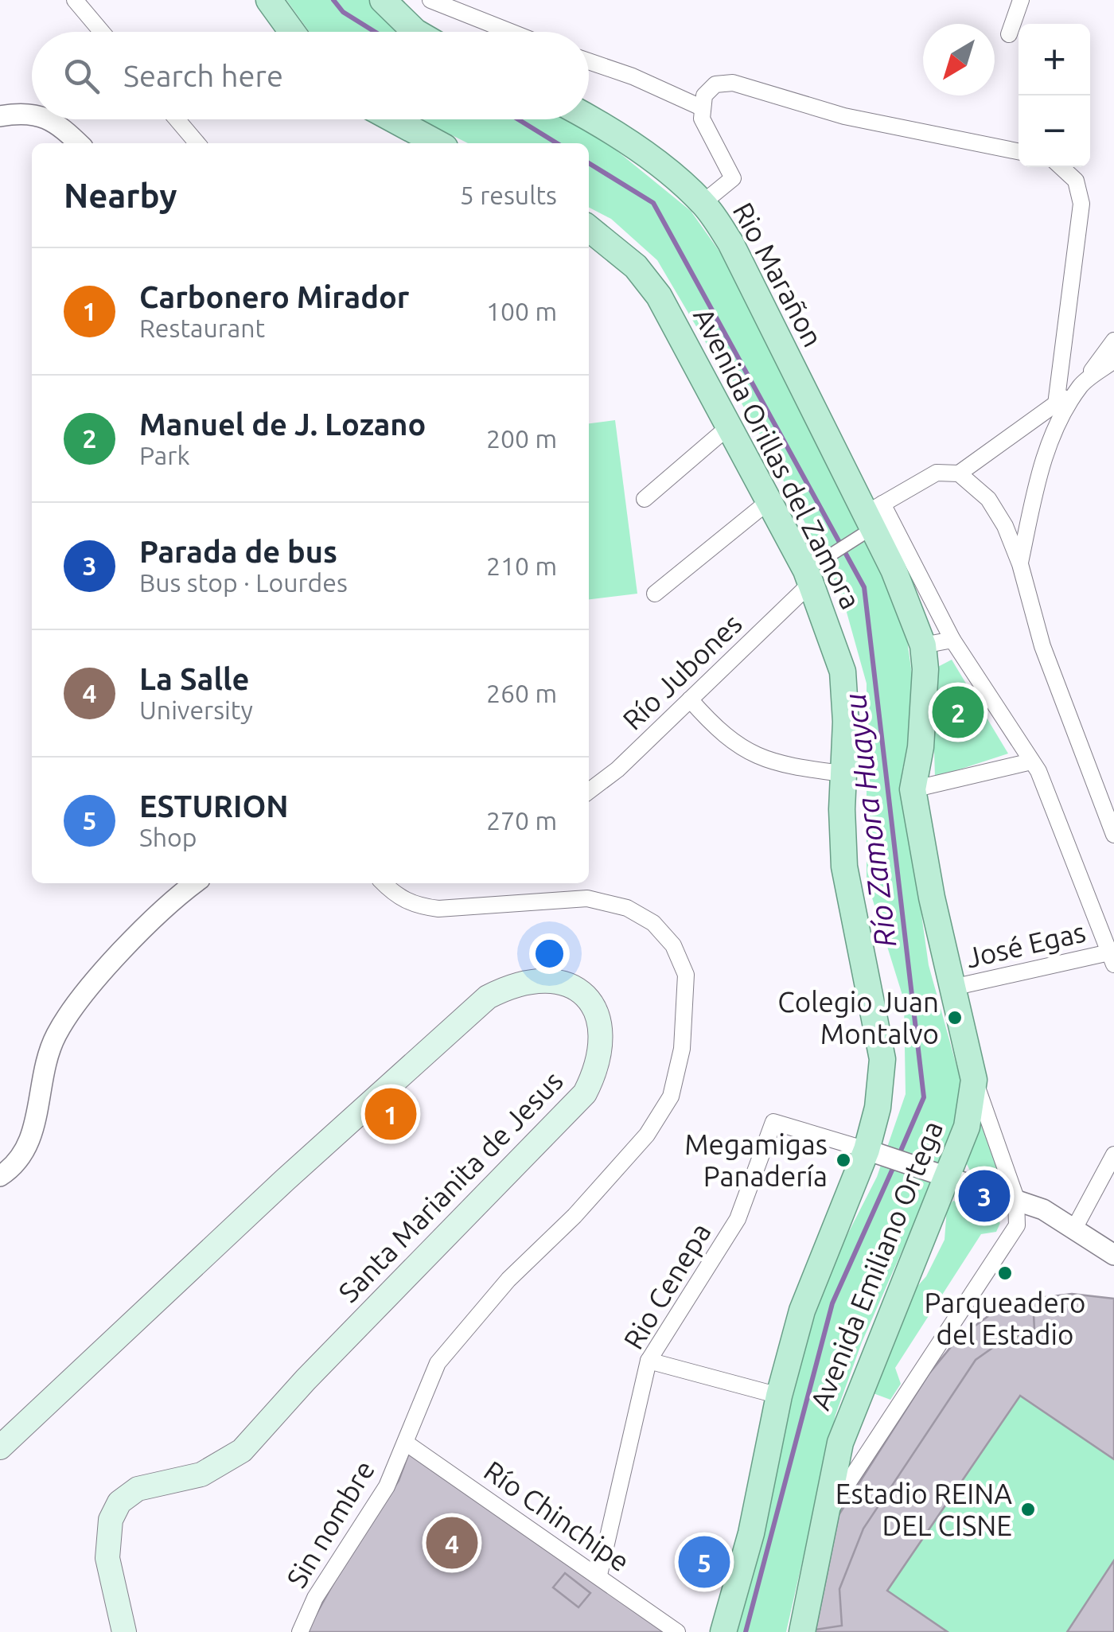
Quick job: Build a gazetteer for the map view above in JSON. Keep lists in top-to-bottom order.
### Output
{
  "streets": {
    "main road": [
      "Rio Marañon",
      "Avenida Orillas del Zamora",
      "Santa Marianita de Jesus",
      "Avenida Emiliano Ortega"
    ],
    "street": [
      "Río Jubones",
      "José Egas",
      "Rio Cenepa",
      "Río Chinchipe",
      "Sin nombre"
    ]
  },
  "crossings": [
    ["Rio Marañon", "Avenida Emiliano Ortega"],
    ["Avenida Orillas del Zamora", "Río Jubones"],
    ["Avenida Orillas del Zamora", "Rio Cenepa"],
    ["José Egas", "Avenida Emiliano Ortega"],
    ["Rio Cenepa", "Río Chinchipe"],
    ["Río Chinchipe", "Sin nombre"]
  ],
  "water": ["Río Zamora Huaycu"],
  "places": [
    "Colegio Juan Montalvo",
    "Megamigas Panadería",
    "Parqueadero del Estadio",
    "Estadio REINA DEL CISNE"
  ],
  "north": "bottom left",
  "page": {
    "map_buttons": ["+", "−"],
    "search": "Search here",
    "heading": ["Nearby", "5 results"],
    "list": [
      {
        "mark": "1",
        "name": "Carbonero Mirador",
        "note": "Restaurant",
        "value": "100 m"
      },
      {
        "mark": "2",
        "name": "Manuel de J. Lozano",
        "note": "Park",
        "value": "200 m"
      },
      {
        "mark": "3",
        "name": "Parada de bus",
        "note": "Bus stop · Lourdes",
        "value": "210 m"
      },
      {
        "mark": "4",
        "name": "La Salle",
        "note": "University",
        "value": "260 m"
      },
      {
        "mark": "5",
        "name": "ESTURION",
        "note": "Shop",
        "value": "270 m"
      }
    ],
    "pins": [
      "2",
      "1",
      "3",
      "4",
      "5"
    ]
  }
}
